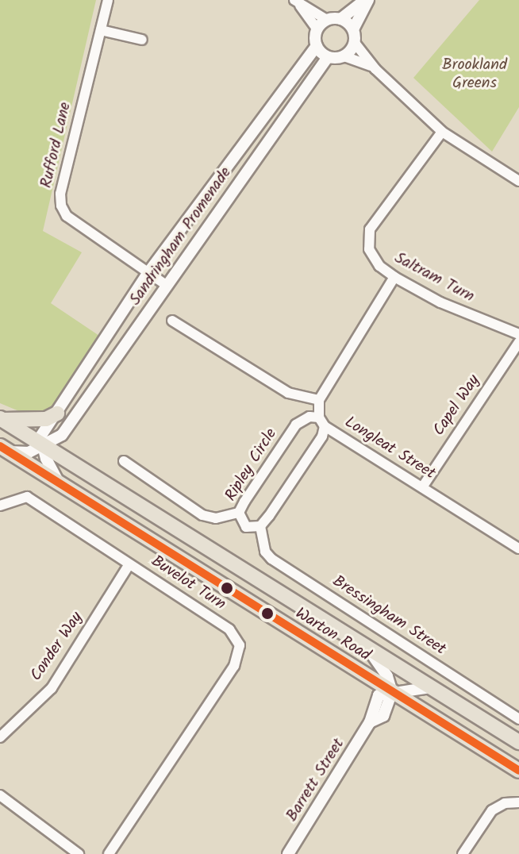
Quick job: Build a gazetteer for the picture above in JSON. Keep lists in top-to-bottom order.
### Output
{
  "streets": {
    "main road": ["Warton Road"],
    "street": [
      "Rufford Lane",
      "Sandringham Promenade",
      "Saltram Turn",
      "Capel Way",
      "Longleat Street",
      "Ripley Circle",
      "Buvelot Turn",
      "Bressingham Street",
      "Conder Way",
      "Barrett Street"
    ]
  },
  "crossings": [
    ["Rufford Lane", "Sandringham Promenade"],
    ["Sandringham Promenade", "Warton Road"],
    ["Capel Way", "Longleat Street"],
    ["Longleat Street", "Ripley Circle"],
    ["Ripley Circle", "Bressingham Street"],
    ["Buvelot Turn", "Conder Way"],
    ["Warton Road", "Barrett Street"]
  ],
  "parks": ["Brookland Greens"]
}
